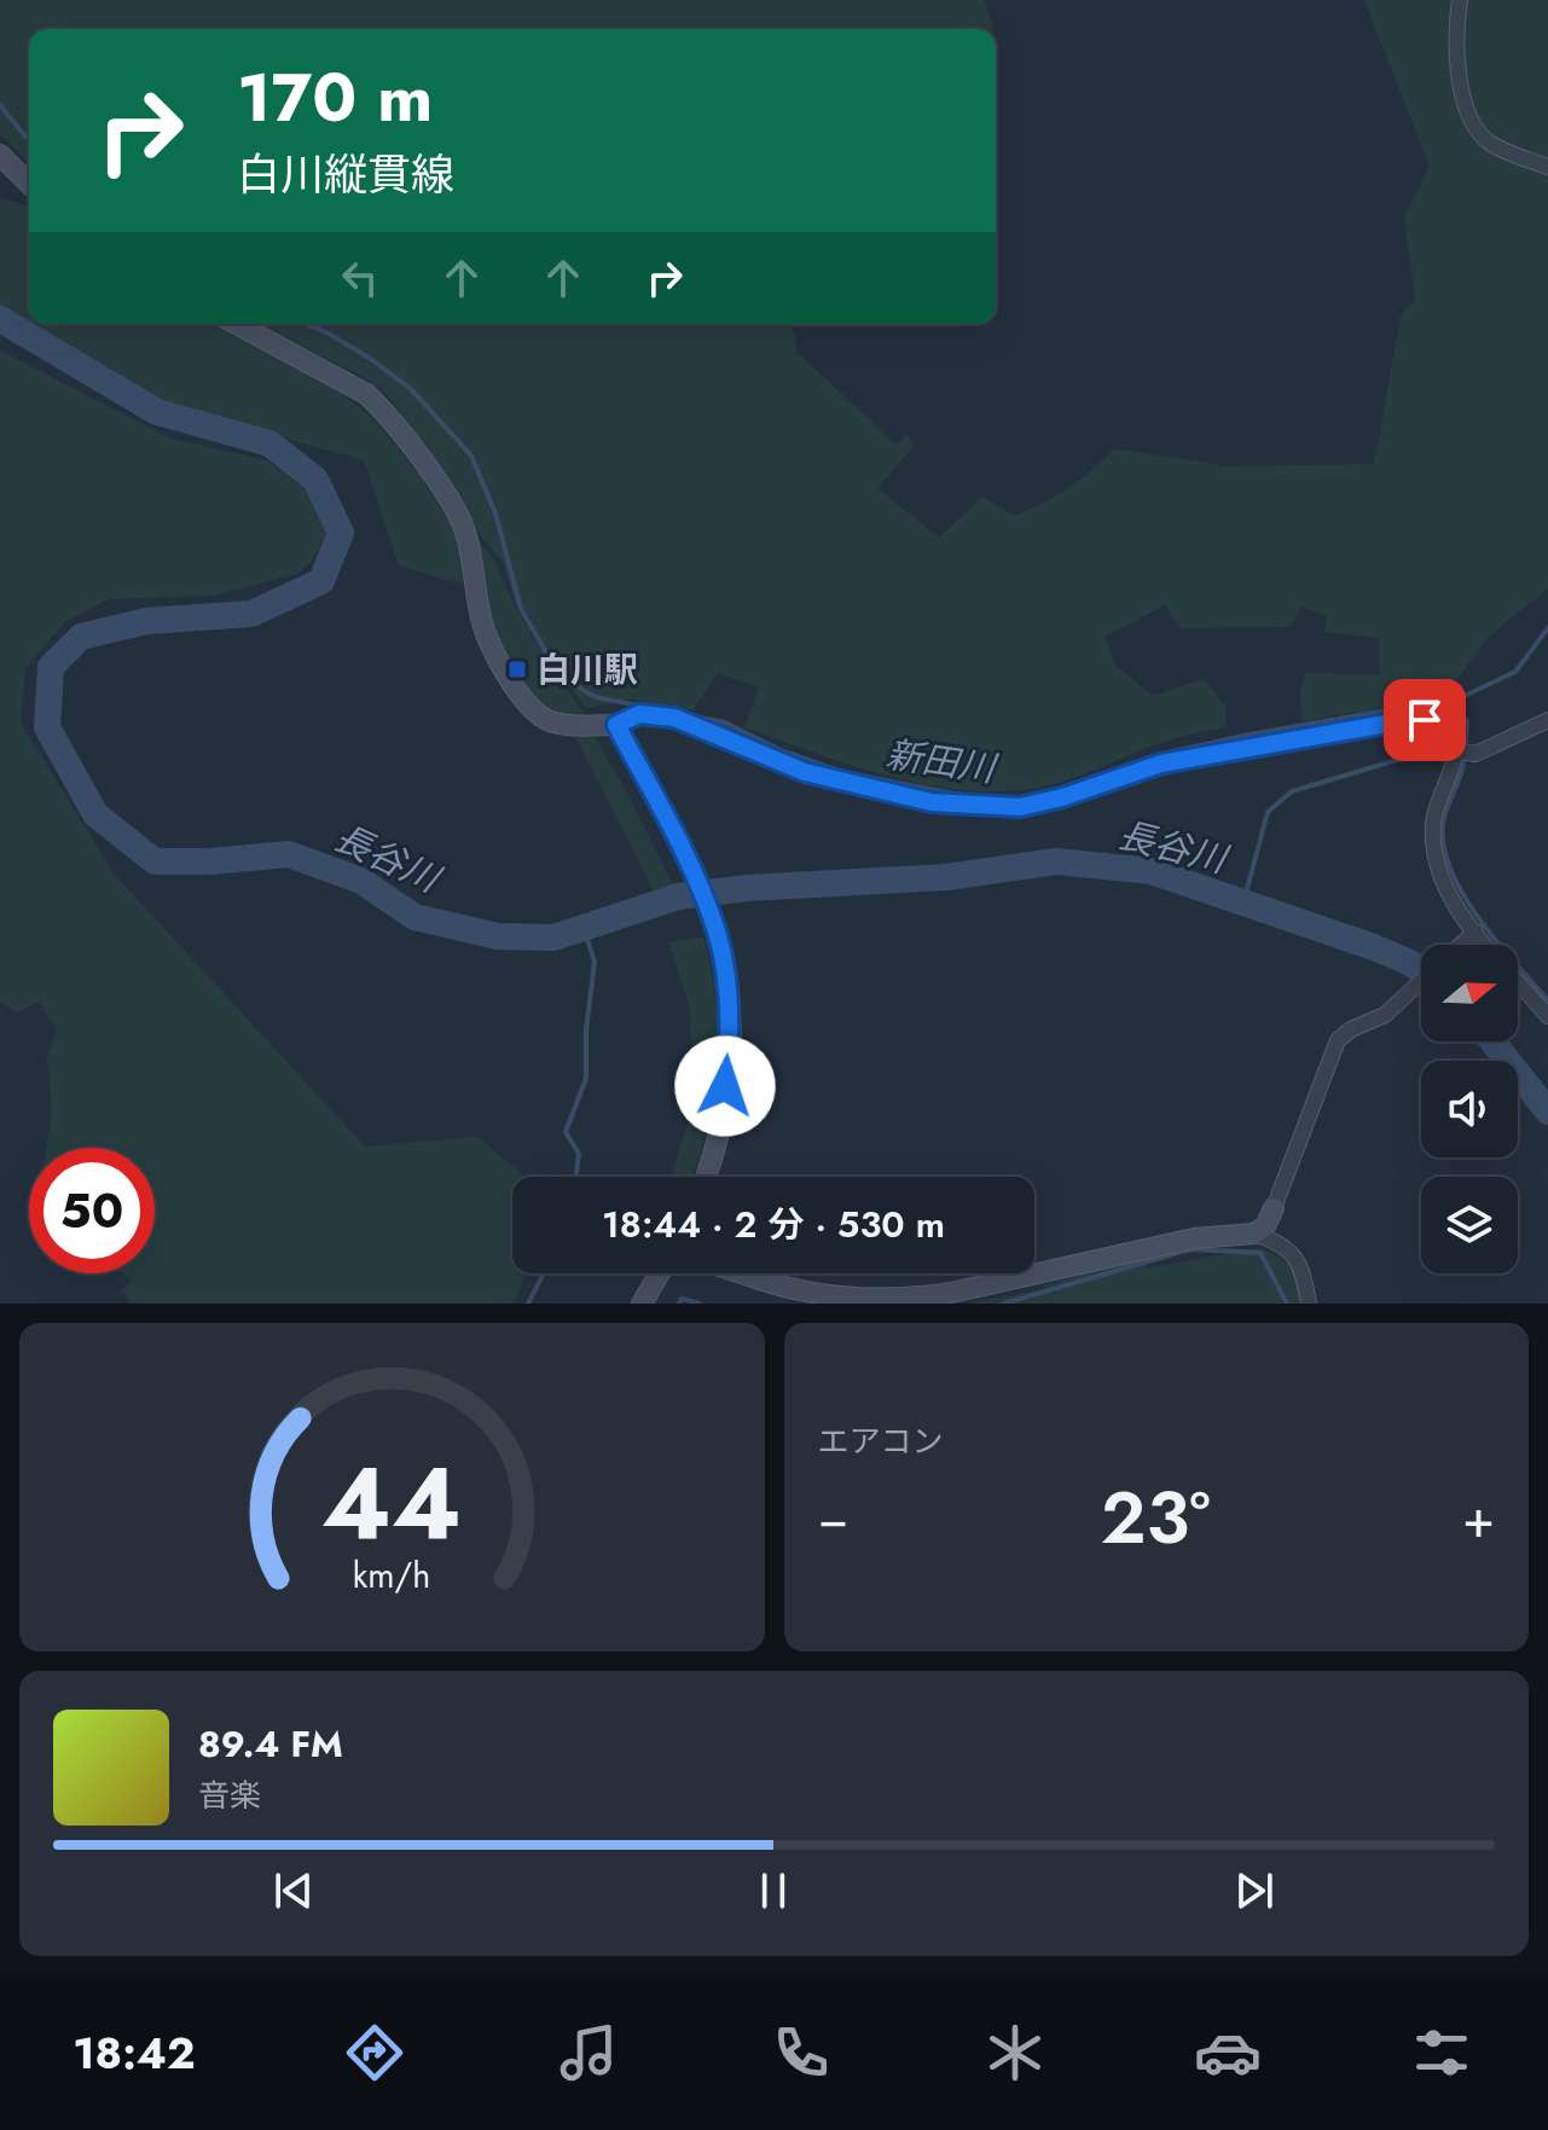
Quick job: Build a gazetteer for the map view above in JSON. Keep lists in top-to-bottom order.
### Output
{
  "water": ["新田川", "長谷川"],
  "places": {
    "transit": ["白川駅"]
  },
  "north": "right",
  "page": {
    "turn": ["170 m", "白川縦貫線"],
    "limit": "50",
    "trip": "18:44 · 2 分 · 530 m",
    "tile": "エアコン",
    "heat": ["−", "23°", "+"],
    "song": ["89.4 FM", "音楽"],
    "tabs": "18:42",
    "gauge": ["44", "km/h"]
  }
}
